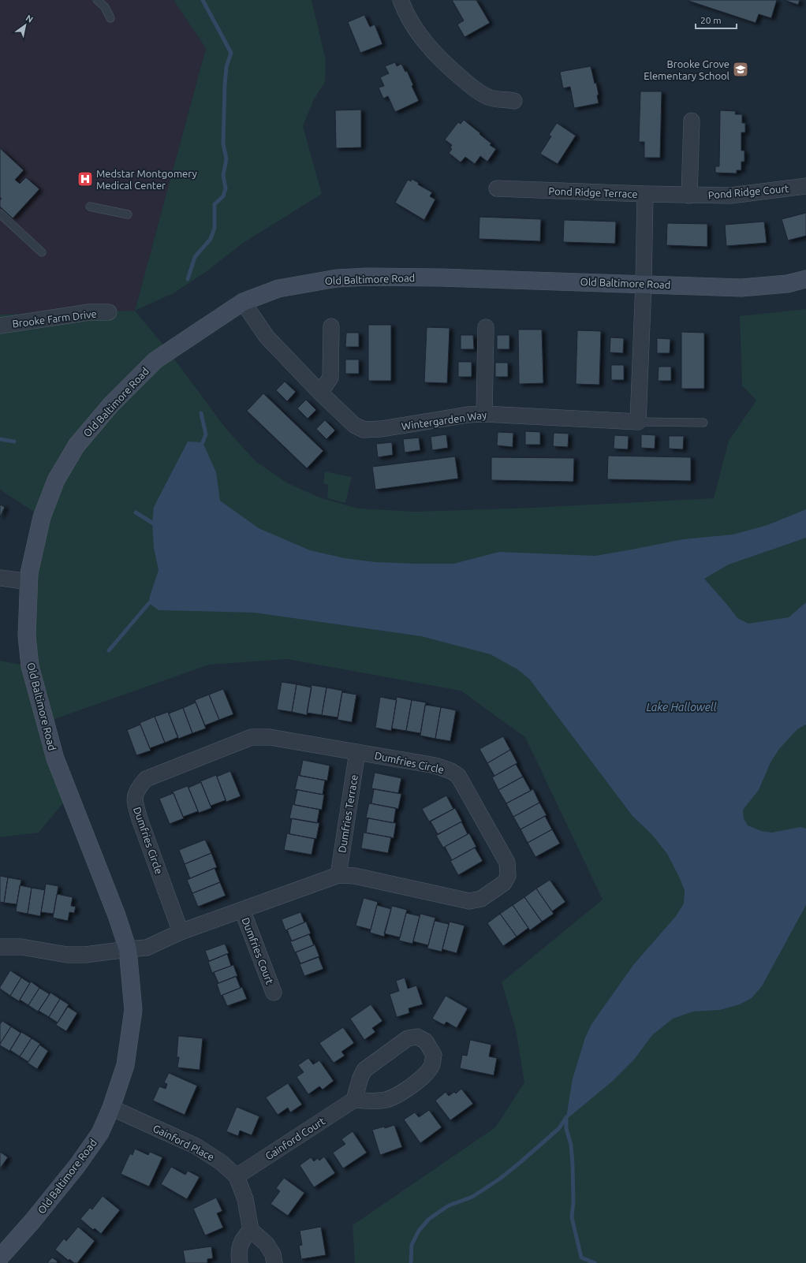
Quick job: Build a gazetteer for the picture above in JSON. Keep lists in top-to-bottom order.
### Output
{
  "streets": {
    "street": [
      "Pond Ridge Court",
      "Pond Ridge Terrace",
      "Old Baltimore Road",
      "Brooke Farm Drive",
      "Wintergarden Way",
      "Dumfries Circle",
      "Dumfries Terrace",
      "Dumfries Court",
      "Gainford Court",
      "Gainford Place"
    ]
  },
  "crossings": [
    ["Pond Ridge Court", "Pond Ridge Terrace"],
    ["Old Baltimore Road", "Wintergarden Way"],
    ["Old Baltimore Road", "Dumfries Circle"],
    ["Old Baltimore Road", "Gainford Place"],
    ["Dumfries Circle", "Dumfries Terrace"],
    ["Dumfries Circle", "Dumfries Court"],
    ["Gainford Court", "Gainford Place"]
  ],
  "water": ["Lake Hallowell"],
  "places": {
    "school or university": ["Brooke Grove Elementary School"],
    "hospital": ["Medstar Montgomery Medical Center"]
  },
  "scale_bar": "20 m",
  "north": "top right"
}
